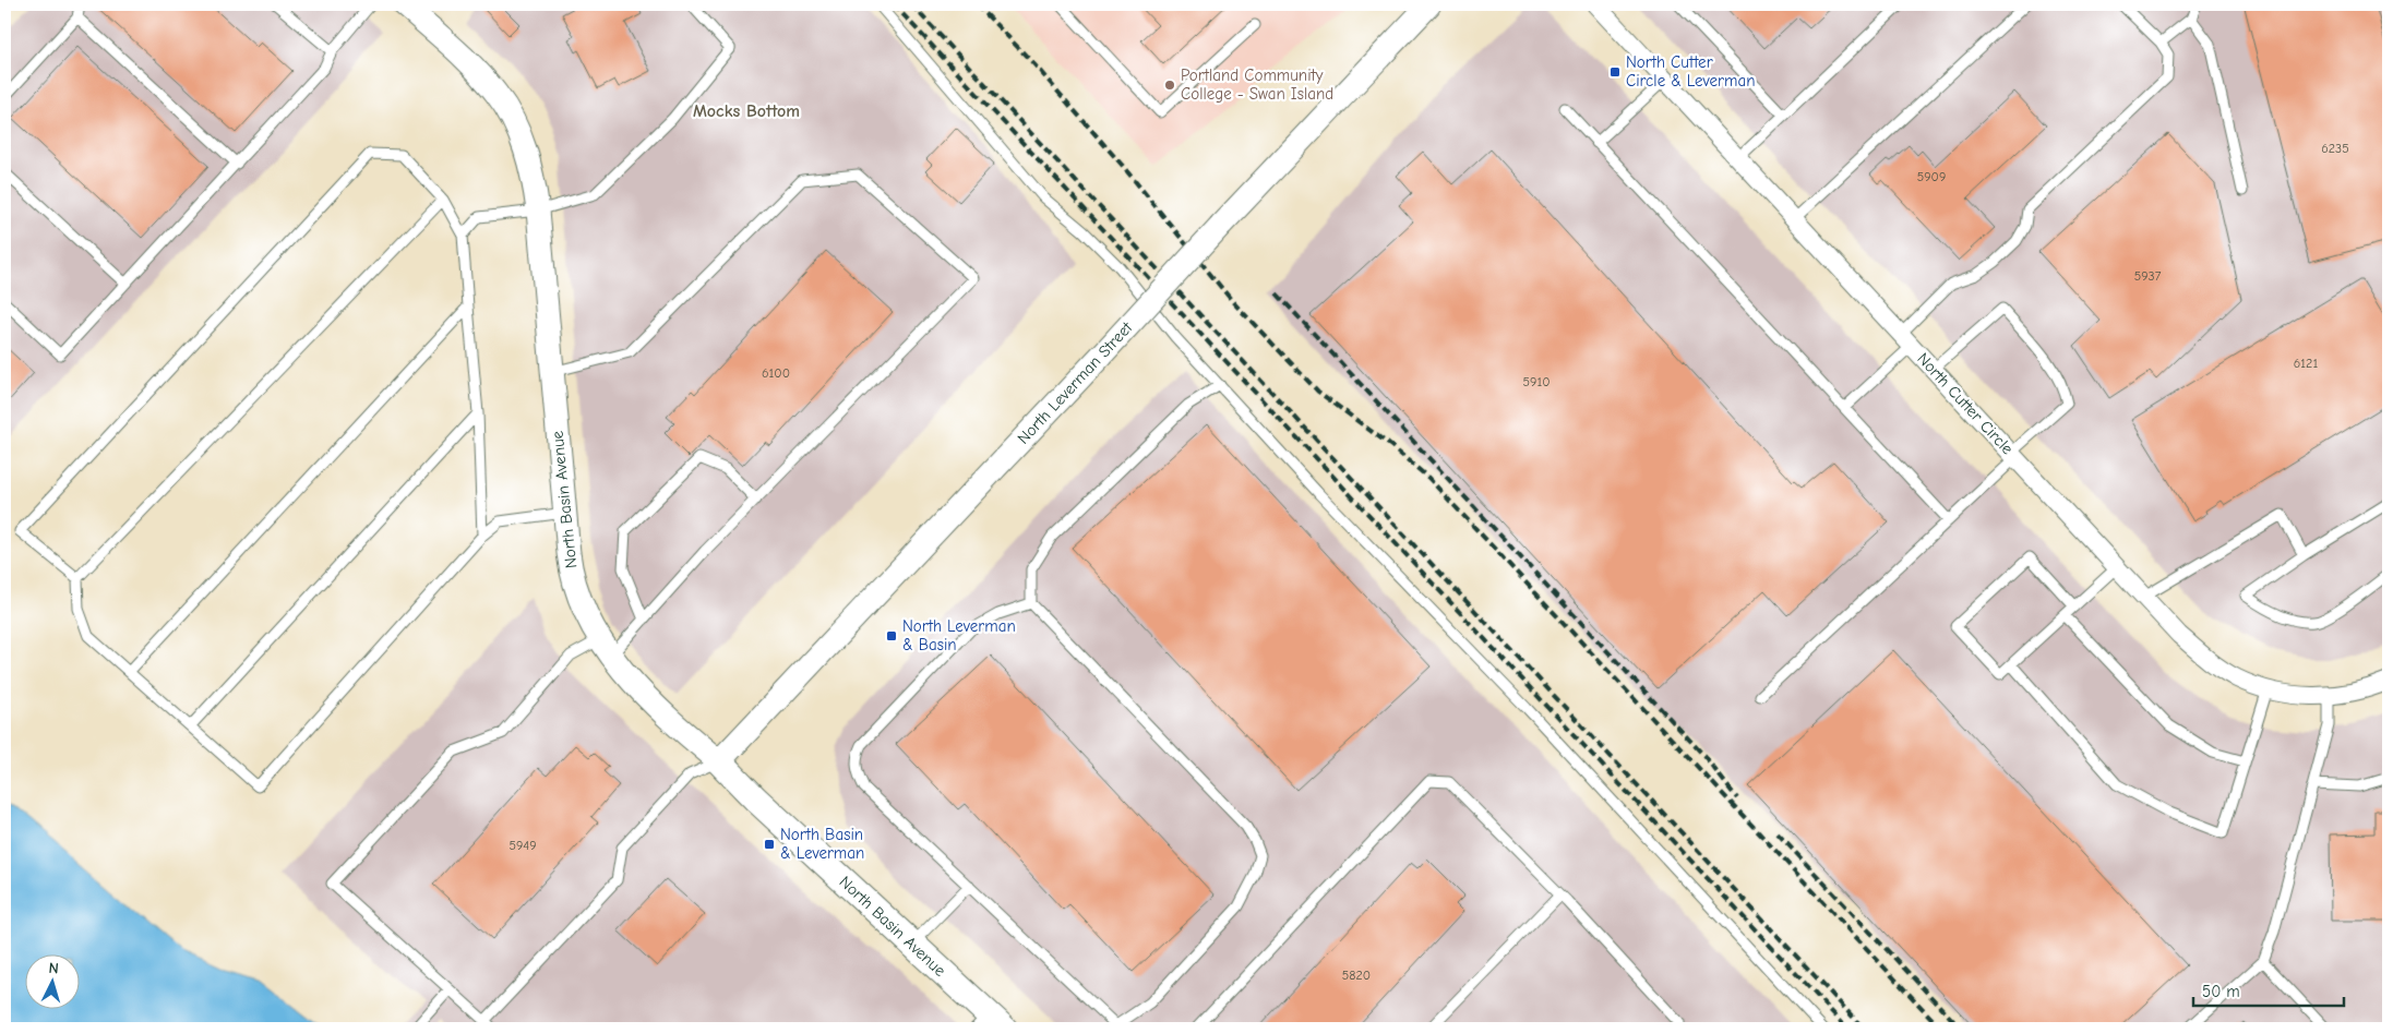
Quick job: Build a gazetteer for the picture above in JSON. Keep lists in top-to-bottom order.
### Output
{
  "streets": {
    "main road": ["North Basin Avenue"],
    "street": ["North Leverman Street", "North Cutter Circle"]
  },
  "crossings": [
    ["North Leverman Street", "North Basin Avenue"]
  ],
  "districts": ["Mocks Bottom"],
  "places": {
    "transit": ["North Cutter Circle & Leverman", "North Leverman & Basin", "North Basin & Leverman"],
    "other": ["Portland Community College - Swan Island"]
  },
  "house_numbers": [
    "6235",
    "5909",
    "5937",
    "6121",
    "6100",
    "5910",
    "5949",
    "5820"
  ],
  "scale_bar": "50 m",
  "north": "top"
}
